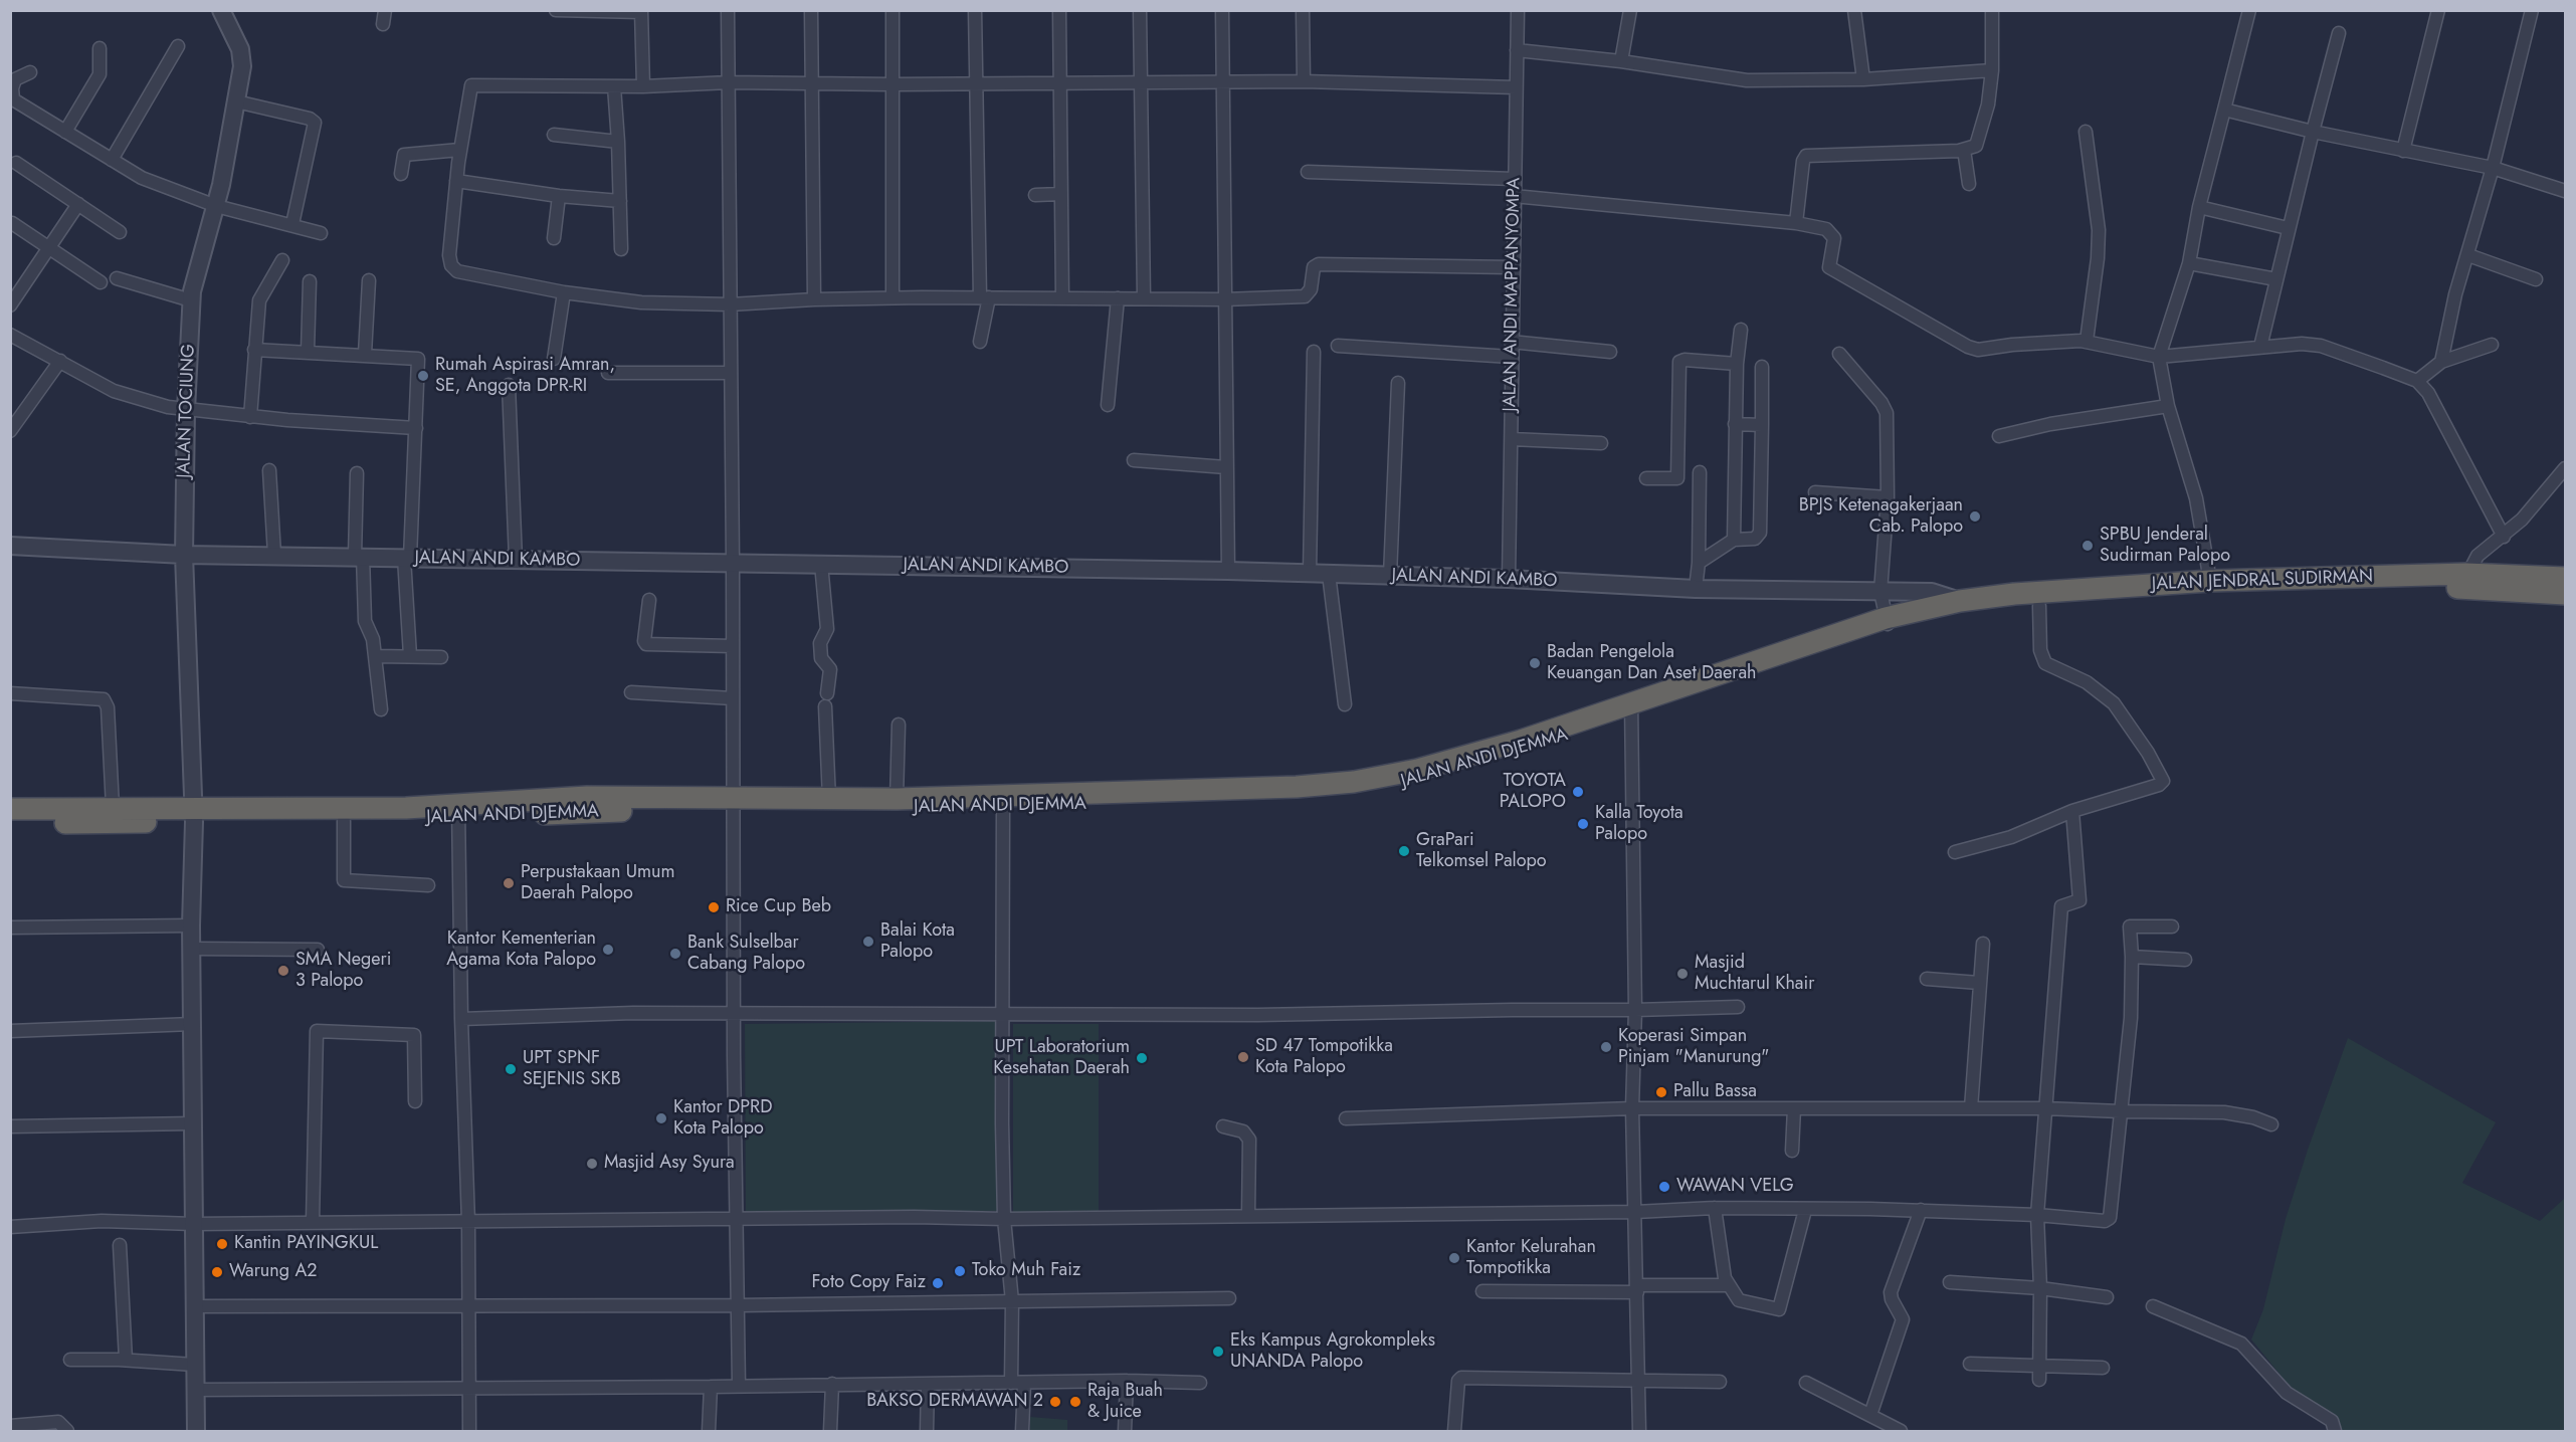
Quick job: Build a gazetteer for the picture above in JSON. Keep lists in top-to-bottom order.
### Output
{
  "streets": {
    "highway": ["JALAN JENDRAL SUDIRMAN", "JALAN ANDI DJEMMA"],
    "street": ["JALAN ANDI MAPPANYOMPA", "JALAN TOCIUNG", "JALAN ANDI KAMBO"]
  },
  "crossings": [
    ["JALAN ANDI MAPPANYOMPA", "JALAN ANDI KAMBO"],
    ["JALAN TOCIUNG", "JALAN ANDI KAMBO"],
    ["JALAN TOCIUNG", "JALAN ANDI DJEMMA"],
    ["JALAN ANDI KAMBO", "JALAN JENDRAL SUDIRMAN"],
    ["JALAN ANDI KAMBO", "JALAN ANDI DJEMMA"],
    ["JALAN JENDRAL SUDIRMAN", "JALAN ANDI DJEMMA"]
  ],
  "places": [
    "Rumah Aspirasi Amran, SE, Anggota DPR-RI",
    "BPJS Ketenagakerjaan Cab. Palopo",
    "SPBU Jenderal Sudirman Palopo",
    "Badan Pengelola Keuangan Dan Aset Daerah",
    "TOYOTA PALOPO",
    "Kalla Toyota Palopo",
    "GraPari Telkomsel Palopo",
    "Perpustakaan Umum Daerah Palopo",
    "Rice Cup Beb",
    "Balai Kota Palopo",
    "Kantor Kementerian Agama Kota Palopo",
    "Bank Sulselbar Cabang Palopo",
    "SMA Negeri 3 Palopo",
    "Masjid Muchtarul Khair",
    "Koperasi Simpan Pinjam \"Manurung\"",
    "SD 47 Tompotikka Kota Palopo",
    "UPT Laboratorium Kesehatan Daerah",
    "UPT SPNF SEJENIS SKB",
    "Pallu Bassa",
    "Kantor DPRD Kota Palopo",
    "Masjid Asy Syura",
    "WAWAN VELG",
    "Kantin PAYINGKUL",
    "Kantor Kelurahan Tompotikka",
    "Toko Muh Faiz",
    "Warung A2",
    "Foto Copy Faiz",
    "Eks Kampus Agrokompleks UNANDA Palopo",
    "BAKSO DERMAWAN 2",
    "Raja Buah & Juice"
  ]
}
